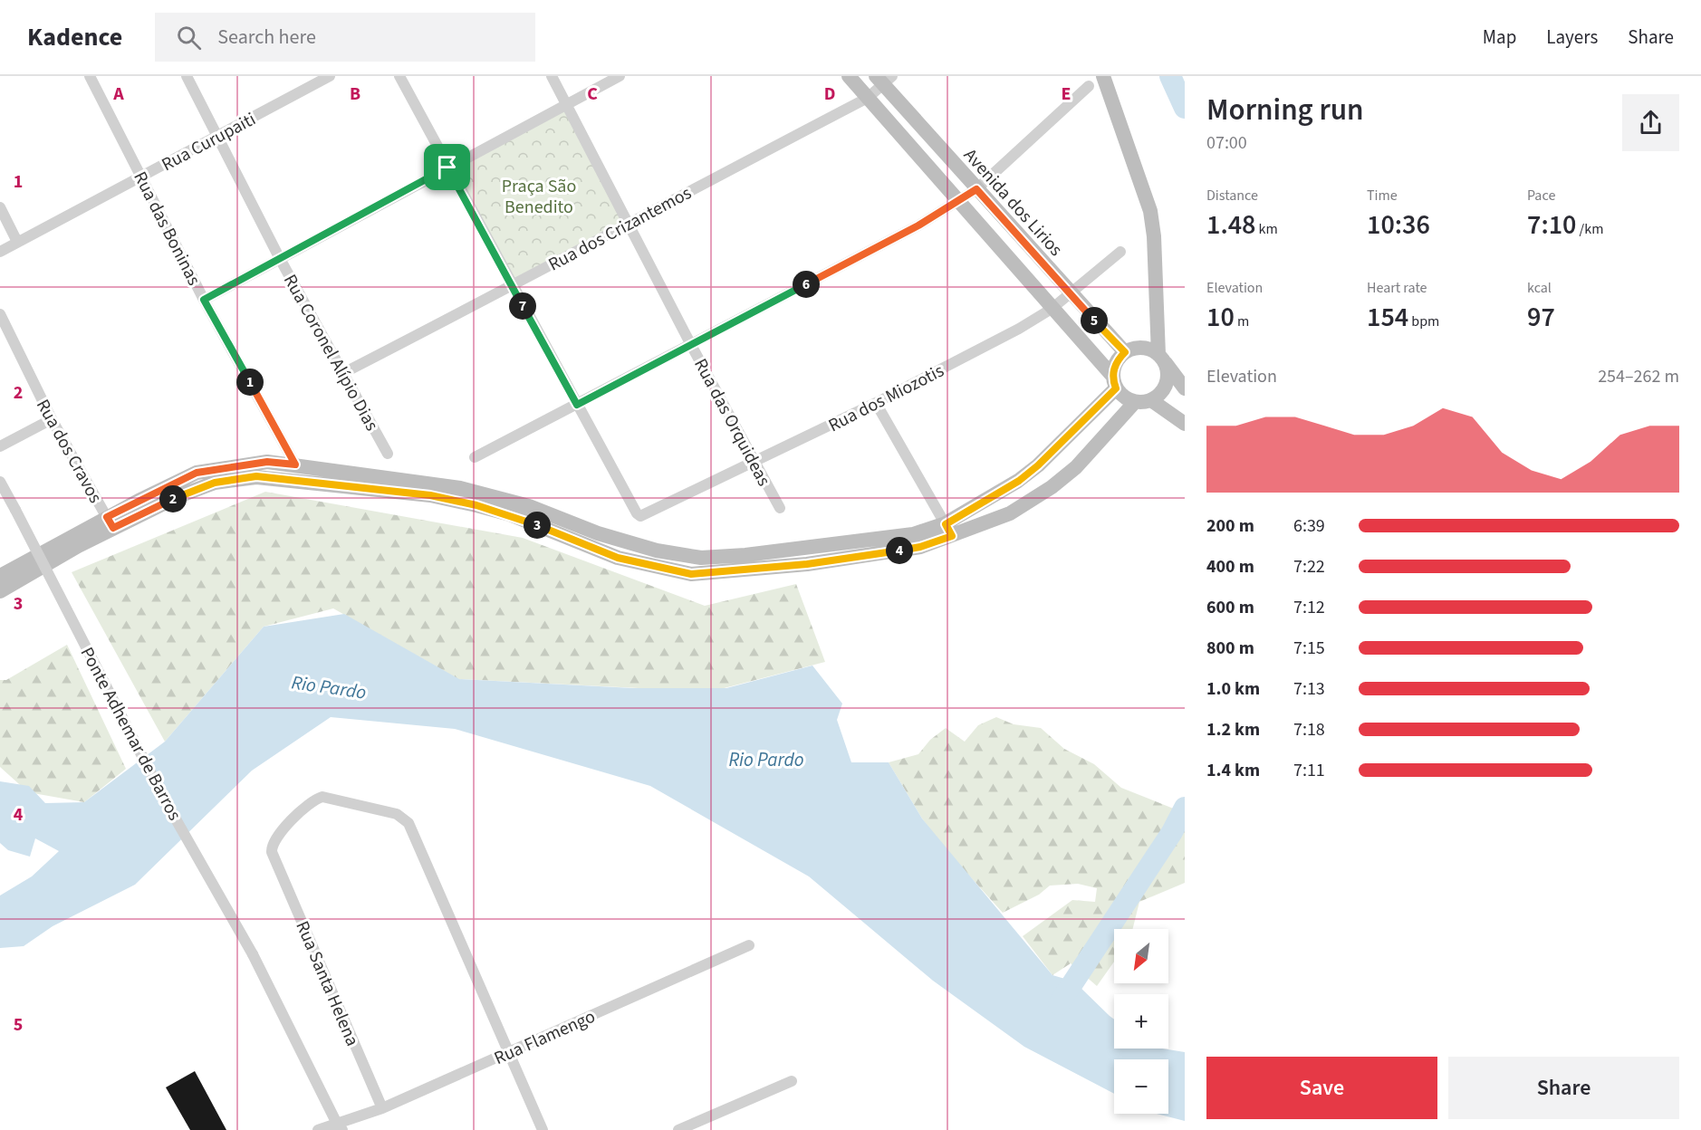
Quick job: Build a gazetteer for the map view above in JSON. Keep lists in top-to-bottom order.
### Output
{
  "streets": {
    "main road": ["Avenida dos Lirios"],
    "street": [
      "Rua Curupaiti",
      "Rua das Boninas",
      "Rua dos Crizantemos",
      "Rua Coronel Alípio Dias",
      "Rua dos Miozotis",
      "Rua das Orquideas",
      "Rua dos Cravos",
      "Ponte Adhemar de Barros",
      "Rua Santa Helena",
      "Rua Flamengo"
    ]
  },
  "crossings": [
    ["Rua Curupaiti", "Rua das Boninas"],
    ["Rua Curupaiti", "Rua Coronel Alípio Dias"],
    ["Avenida dos Lirios", "Rua dos Crizantemos"],
    ["Avenida dos Lirios", "Rua dos Miozotis"],
    ["Rua dos Crizantemos", "Rua Coronel Alípio Dias"],
    ["Rua dos Crizantemos", "Rua das Orquideas"],
    ["Rua dos Miozotis", "Rua das Orquideas"],
    ["Ponte Adhemar de Barros", "Rua Flamengo"],
    ["Rua Santa Helena", "Rua Flamengo"]
  ],
  "water": ["Rio Pardo"],
  "parks": ["Praça São Benedito"],
  "north": "bottom left",
  "page": {
    "header": "Kadence",
    "search": "Search here",
    "nav": ["Map", "Layers", "Share"],
    "heading": ["Morning run", "07:00"],
    "stats": [
      ["Distance", "1.48 km"],
      ["Time", "10:36"],
      ["Pace", "7:10 /km"],
      ["Elevation", "10 m"],
      ["Heart rate", "154 bpm"],
      ["kcal", "97"]
    ],
    "pins": [
      "6",
      "7",
      "5",
      "1",
      "2",
      "3",
      "4"
    ],
    "chart": ["Elevation", "254–262 m"],
    "list": [
      {
        "name": "200 m",
        "note": "6:39"
      },
      {
        "name": "400 m",
        "note": "7:22"
      },
      {
        "name": "600 m",
        "note": "7:12"
      },
      {
        "name": "800 m",
        "note": "7:15"
      },
      {
        "name": "1.0 km",
        "note": "7:13"
      },
      {
        "name": "1.2 km",
        "note": "7:18"
      },
      {
        "name": "1.4 km",
        "note": "7:11"
      }
    ],
    "map_buttons": ["+", "−"],
    "buttons": ["Save", "Share"]
  },
  "grid": {
    "columns": [
      "A",
      "B",
      "C",
      "D",
      "E"
    ],
    "rows": [
      "1",
      "2",
      "3",
      "4",
      "5"
    ]
  }
}
